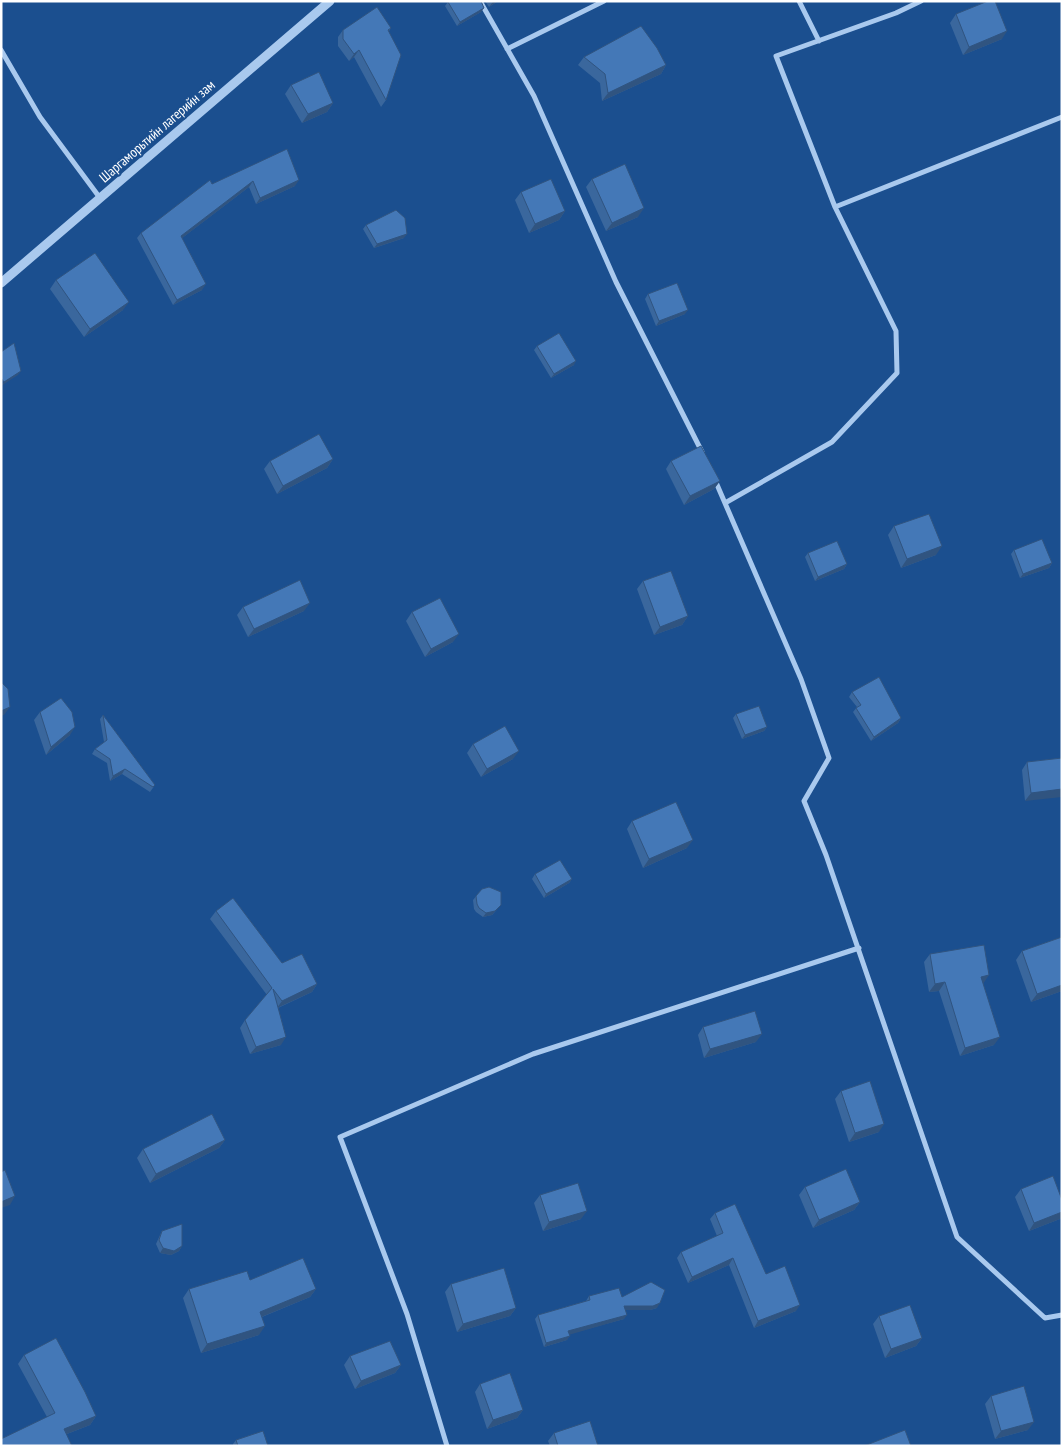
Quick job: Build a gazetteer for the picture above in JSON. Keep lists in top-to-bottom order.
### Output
{
  "streets": {
    "street": ["Шаргаморьтийн лагерийн зам"]
  }
}
